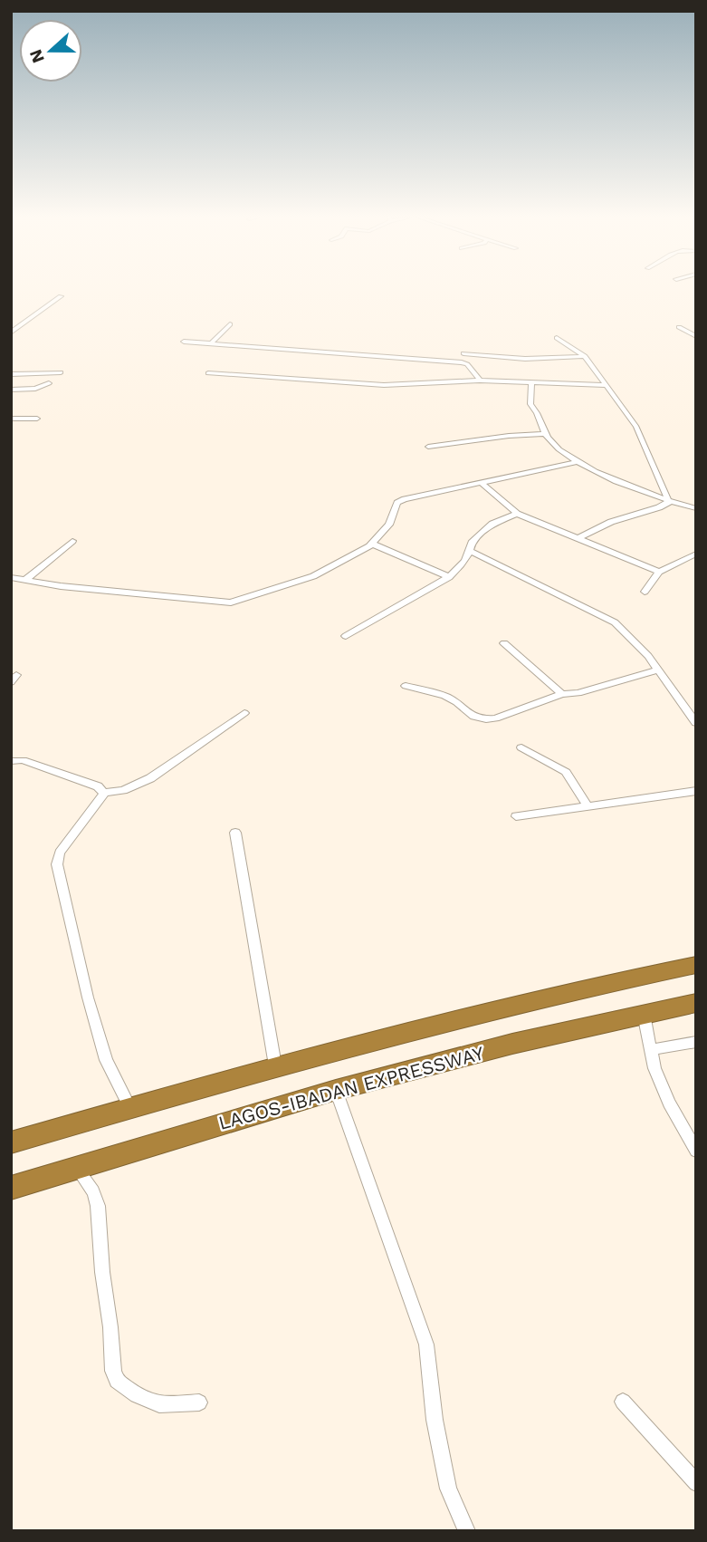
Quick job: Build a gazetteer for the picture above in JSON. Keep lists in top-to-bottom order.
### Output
{
  "streets": {
    "highway": ["LAGOS-IBADAN EXPRESSWAY"]
  },
  "north": "left"
}
